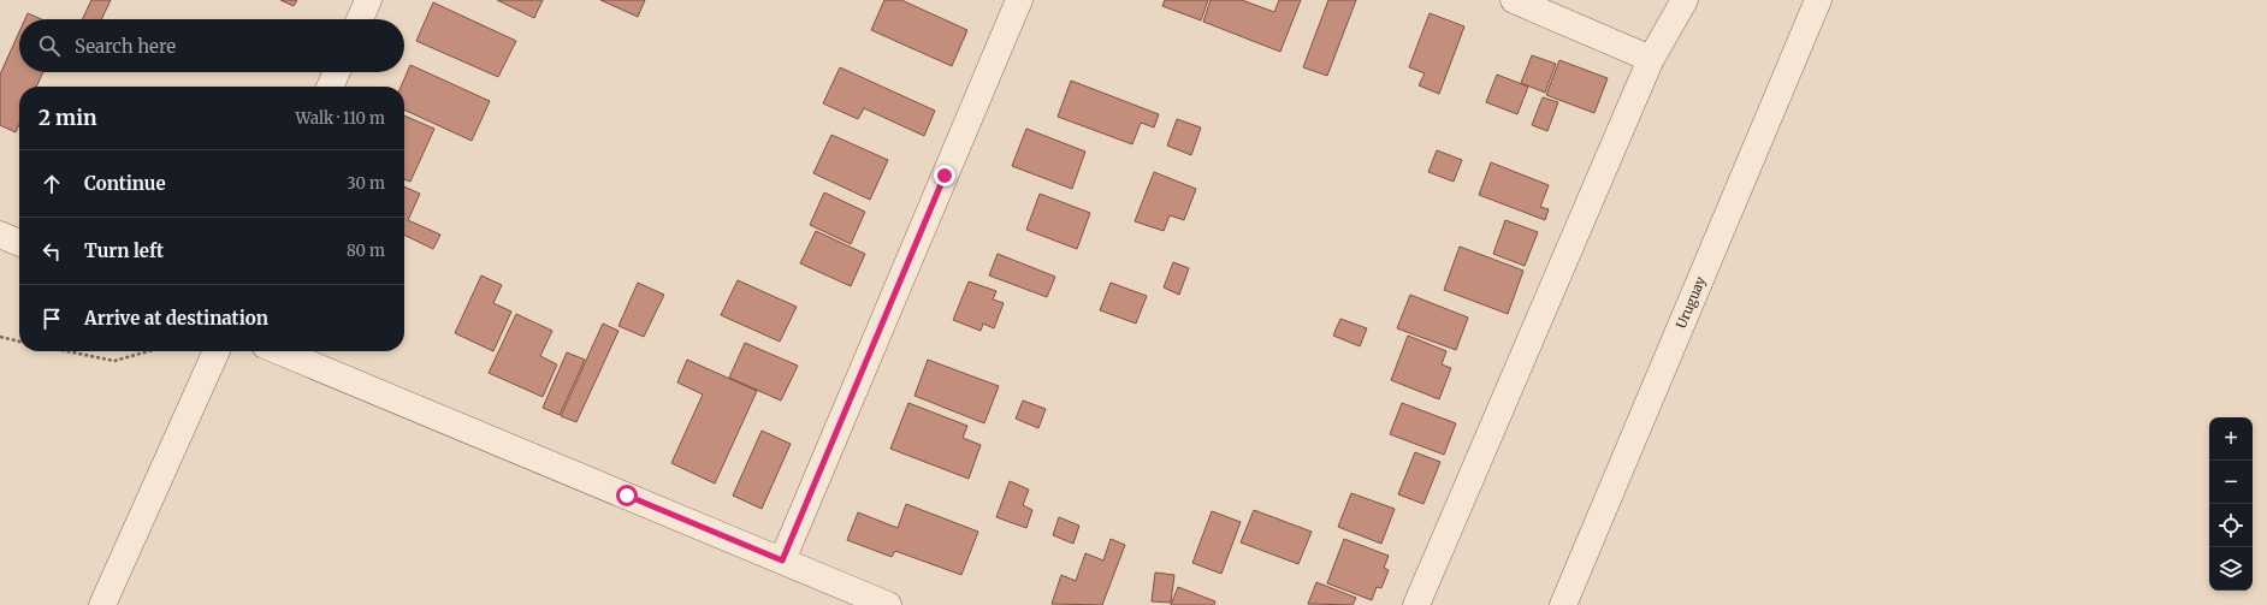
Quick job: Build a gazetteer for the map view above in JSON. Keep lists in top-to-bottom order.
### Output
{
  "streets": {
    "street": ["Uruguay"]
  },
  "page": {
    "search": "Search here",
    "heading": ["2 min", "Walk · 110 m"],
    "list": [
      ["Continue", "30 m"],
      ["Turn left", "80 m"],
      "Arrive at destination"
    ],
    "map_buttons": ["+", "−"]
  }
}
